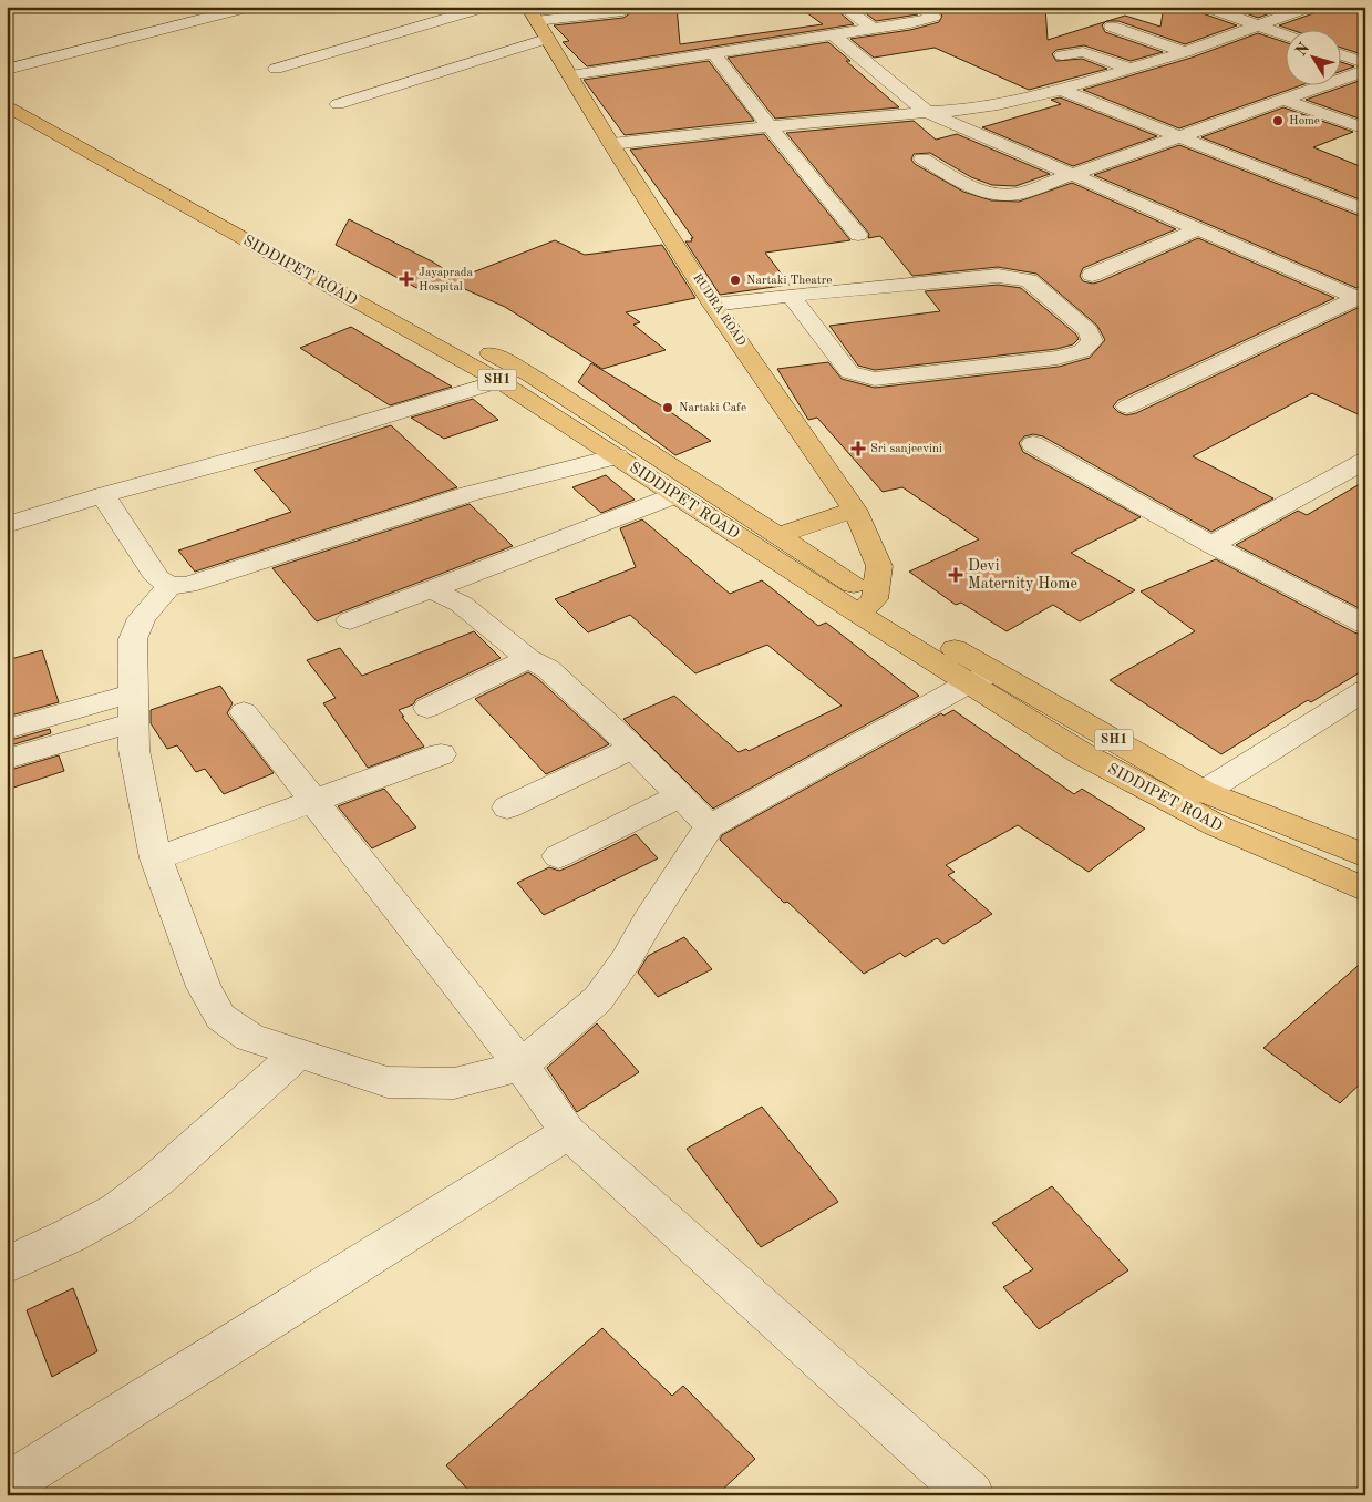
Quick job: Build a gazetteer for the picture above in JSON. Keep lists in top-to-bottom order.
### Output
{
  "streets": {
    "main road": ["SIDDIPET ROAD", "RUDRA ROAD", "SH1"]
  },
  "crossings": [
    ["SIDDIPET ROAD", "RUDRA ROAD"]
  ],
  "places": {
    "other": ["Home", "Nartaki Theatre", "Nartaki Cafe"],
    "health": ["Jayaprada Hospital", "Sri sanjeevini", "Devi Maternity Home"]
  },
  "north": "top left"
}
